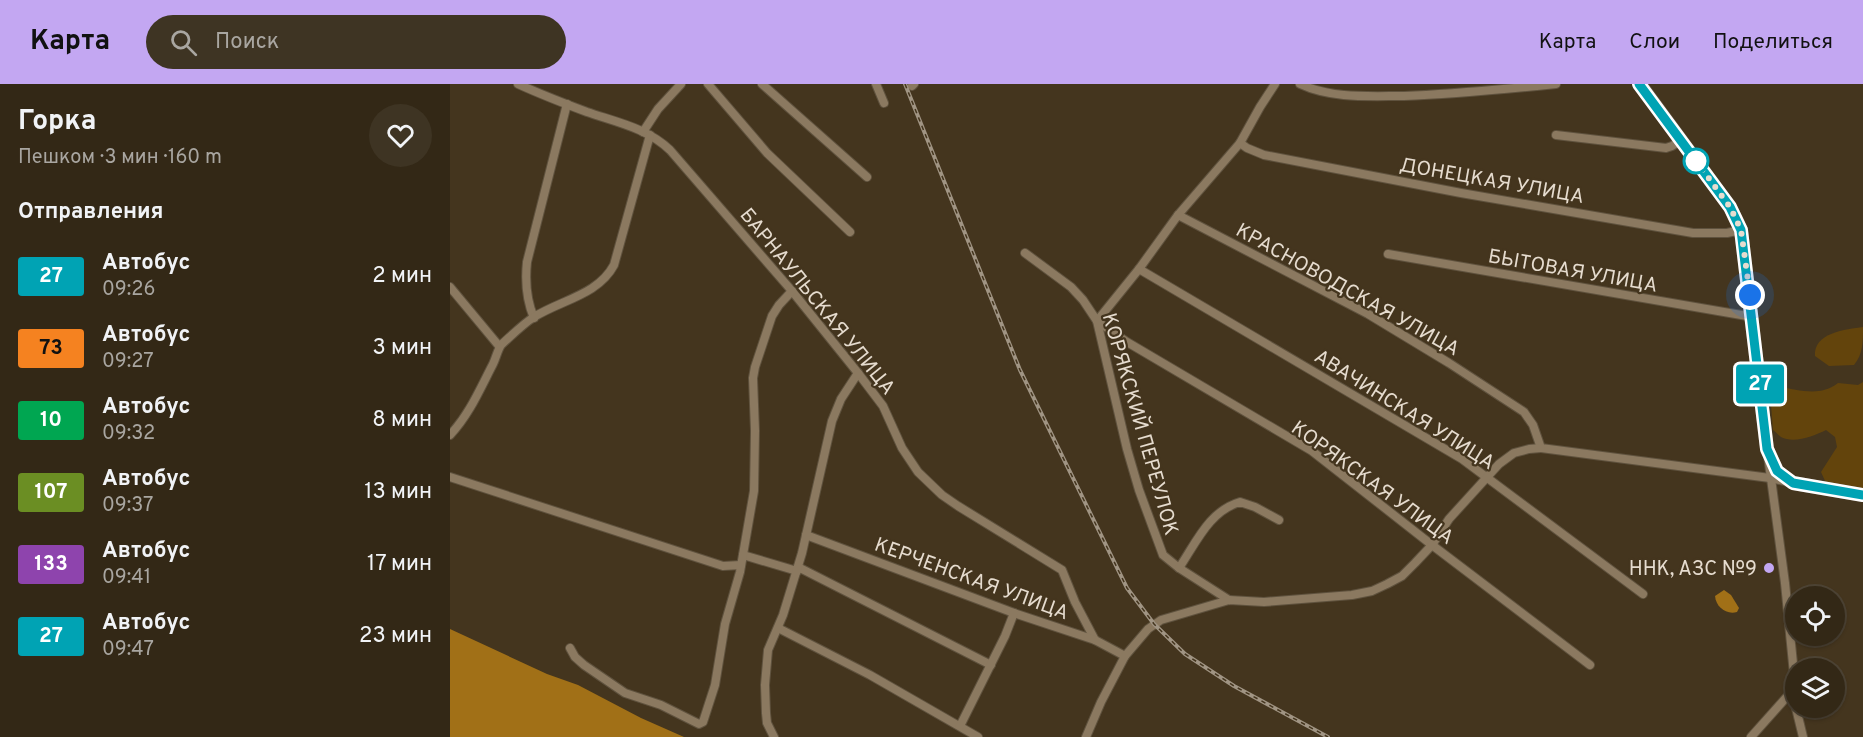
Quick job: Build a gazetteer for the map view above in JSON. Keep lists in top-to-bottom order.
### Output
{
  "streets": {
    "street": [
      "ДОНЕЦКАЯ УЛИЦА",
      "БЫТОВАЯ УЛИЦА",
      "КРАСНОВОДСКАЯ УЛИЦА",
      "БАРНАУЛЬСКАЯ УЛИЦА",
      "АВАЧИНСКАЯ УЛИЦА",
      "КОРЯКСКИЙ ПЕРЕУЛОК",
      "КОРЯКСКАЯ УЛИЦА",
      "КЕРЧЕНСКАЯ УЛИЦА"
    ]
  },
  "crossings": [
    ["БАРНАУЛЬСКАЯ УЛИЦА", "КЕРЧЕНСКАЯ УЛИЦА"],
    ["КОРЯКСКИЙ ПЕРЕУЛОК", "КОРЯКСКАЯ УЛИЦА"]
  ],
  "places": ["ННК, АЗС №9"],
  "lines": ["bus line 27"],
  "page": {
    "header": "Карта",
    "search": "Поиск",
    "nav": ["Карта", "Слои", "Поделиться"],
    "heading": [
      ["Горка", "Пешком · 3 мин · 160 m"],
      "Отправления"
    ],
    "on_map": "27",
    "list": [
      {
        "mark": "27",
        "name": "Автобус",
        "note": "09:26",
        "value": "2 мин"
      },
      {
        "mark": "73",
        "name": "Автобус",
        "note": "09:27",
        "value": "3 мин"
      },
      {
        "mark": "10",
        "name": "Автобус",
        "note": "09:32",
        "value": "8 мин"
      },
      {
        "mark": "107",
        "name": "Автобус",
        "note": "09:37",
        "value": "13 мин"
      },
      {
        "mark": "133",
        "name": "Автобус",
        "note": "09:41",
        "value": "17 мин"
      },
      {
        "mark": "27",
        "name": "Автобус",
        "note": "09:47",
        "value": "23 мин"
      }
    ]
  }
}
